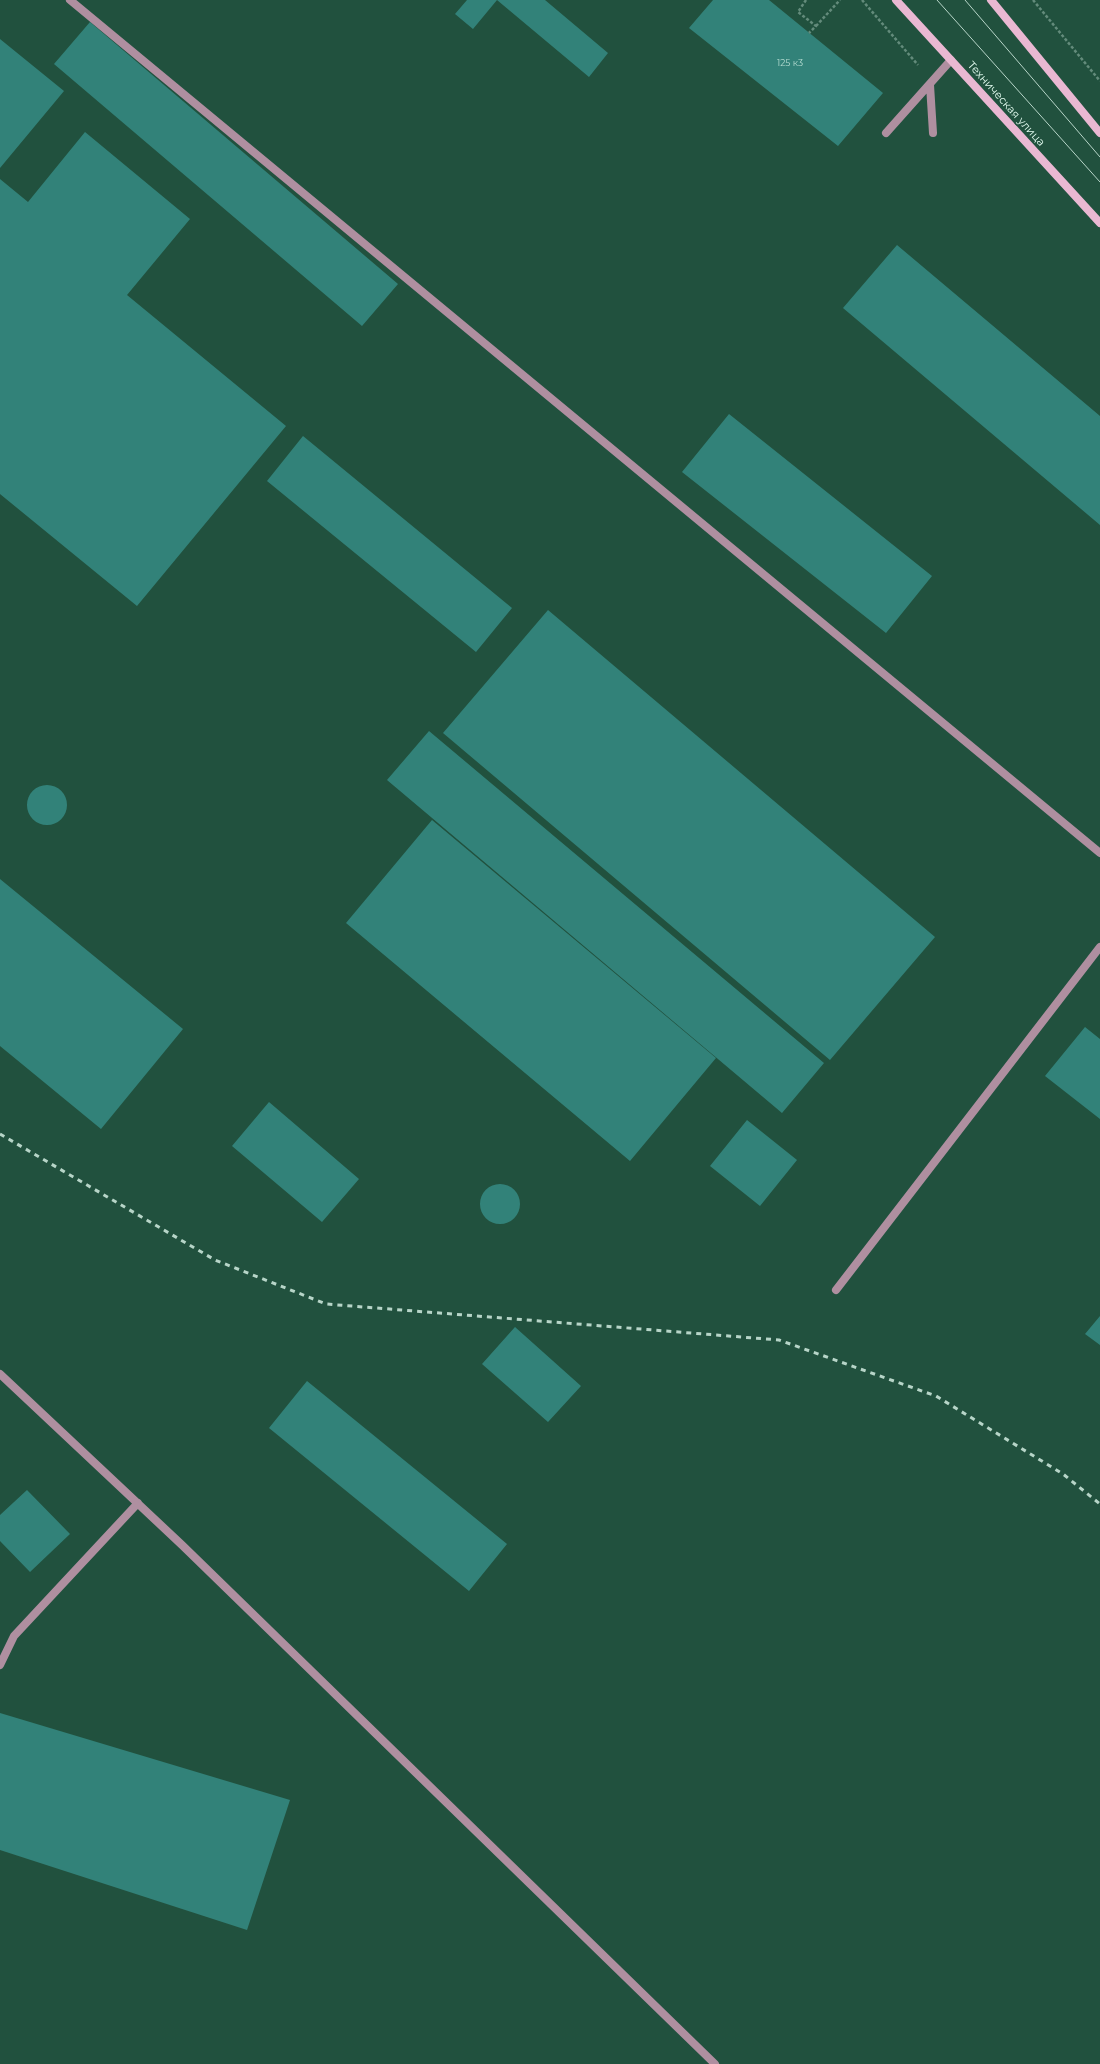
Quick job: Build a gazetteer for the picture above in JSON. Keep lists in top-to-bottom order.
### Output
{
  "streets": {
    "main road": ["Техническая улица"]
  },
  "house_numbers": ["125 к3"]
}
